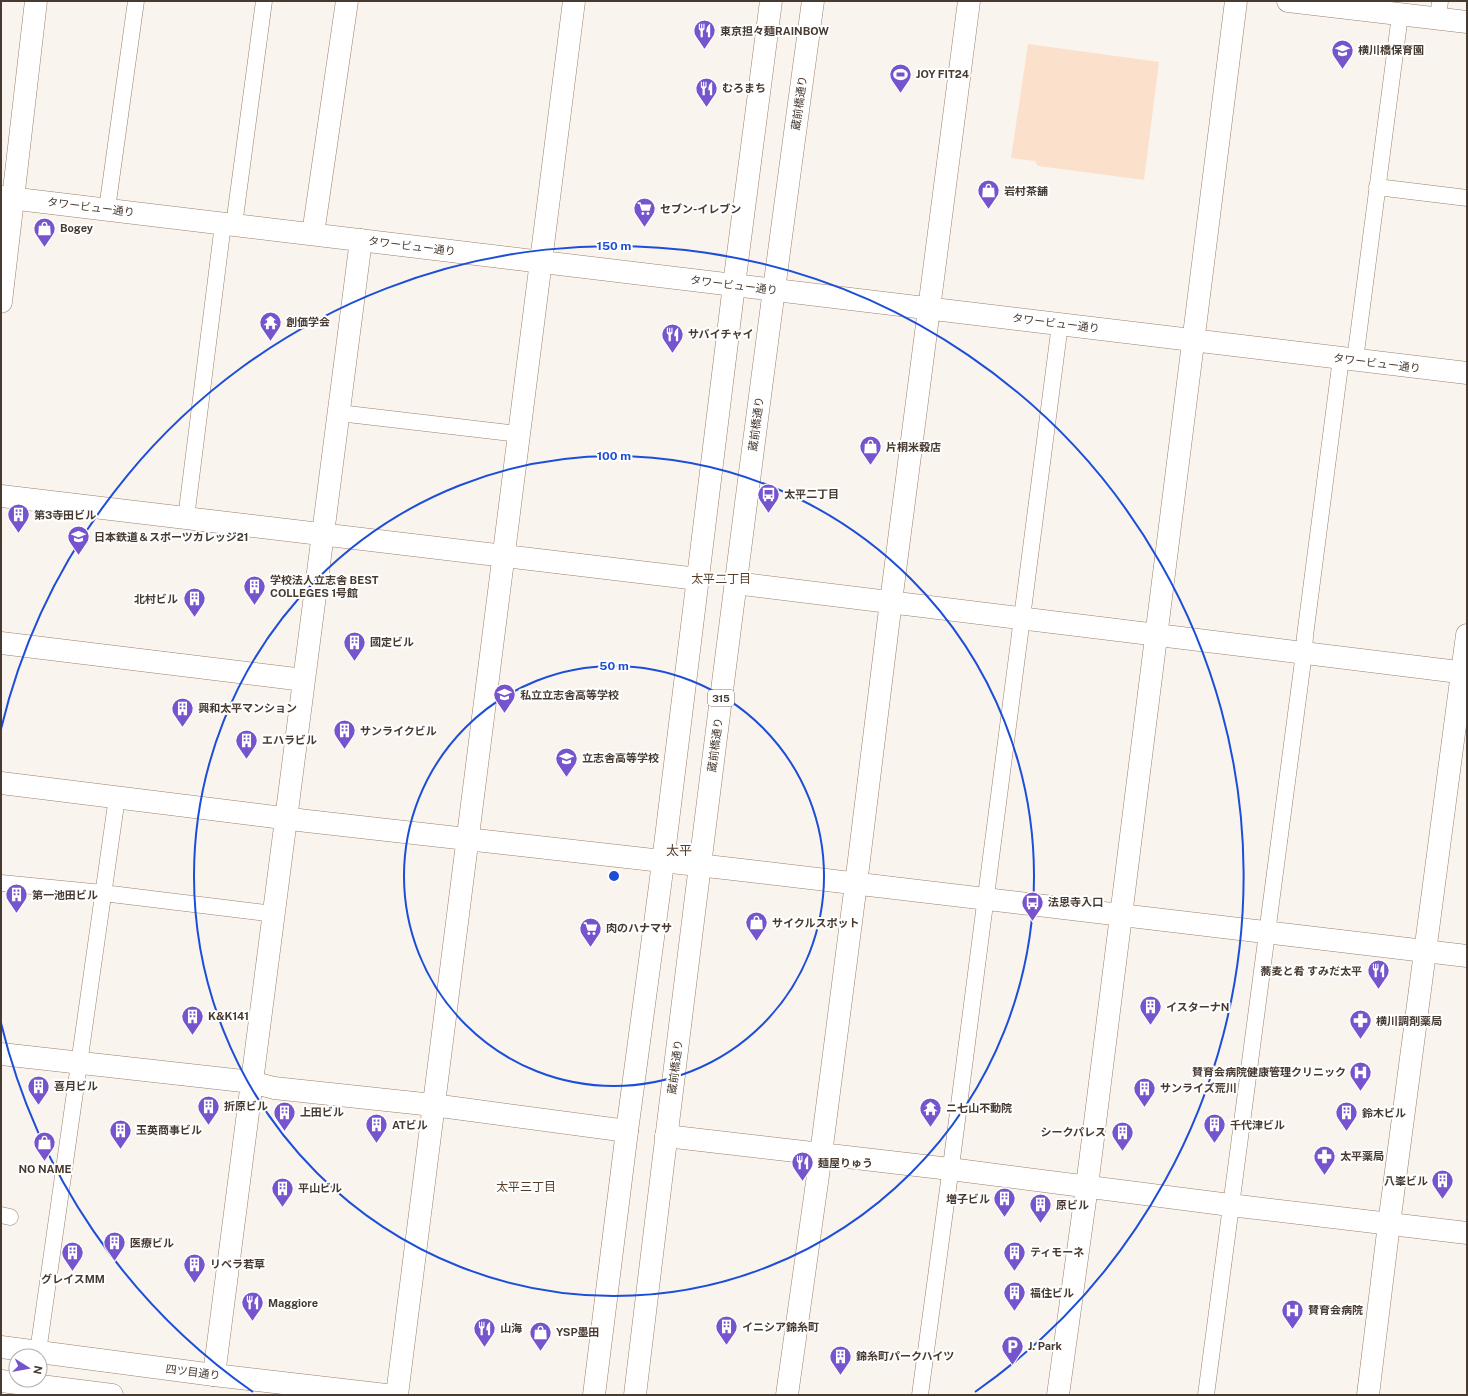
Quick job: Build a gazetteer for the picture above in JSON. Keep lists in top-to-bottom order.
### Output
{
  "streets": {
    "street": [
      "蔵前橋通り",
      "タワービュー通り",
      "315",
      "四ツ目通り"
    ]
  },
  "crossings": [
    ["蔵前橋通り", "タワービュー通り"]
  ],
  "districts": ["太平二丁目", "太平", "太平三丁目"],
  "places": {
    "restaurant": [
      "東京担々麺RAINBOW",
      "むろまち",
      "サバイチャイ",
      "蕎麦と肴 すみだ太平",
      "麺屋りゅう",
      "Maggiore",
      "山海"
    ],
    "school or university": [
      "横川橋保育園",
      "日本鉄道＆スポーツカレッジ21",
      "私立立志舎高等学校",
      "立志舎高等学校"
    ],
    "sports": ["JOY FIT24"],
    "shop": [
      "岩村茶舗",
      "Bogey",
      "片桐米穀店",
      "サイクルスポット",
      "NO NAME",
      "YSP墨田"
    ],
    "supermarket": ["セブン-イレブン", "肉のハナマサ"],
    "temple": ["創価学会", "ニ七山不動院"],
    "bus stop": ["太平二丁目", "法恩寺入口"],
    "building": [
      "第3寺田ビル",
      "学校法人立志舎 BEST COLLEGES 1号館",
      "北村ビル",
      "國定ビル",
      "興和太平マンション",
      "サンライクビル",
      "エハラビル",
      "第一池田ビル",
      "イスターナN",
      "K&K141",
      "喜月ビル",
      "サンライズ荒川",
      "折原ビル",
      "上田ビル",
      "鈴木ビル",
      "ATビル",
      "千代津ビル",
      "玉英商事ビル",
      "シークパレス",
      "八峯ビル",
      "平山ビル",
      "増子ビル",
      "原ビル",
      "医療ビル",
      "ティモーネ",
      "グレイスMM",
      "リベラ若草",
      "福住ビル",
      "イニシア錦糸町",
      "錦糸町パークハイツ"
    ],
    "pharmacy": ["横川調剤薬局", "太平薬局"],
    "hospital": ["賛育会病院健康管理クリニック", "賛育会病院"],
    "parking": ["J. Park"]
  },
  "north": "right",
  "rings": ["150 m", "100 m", "50 m"]
}
